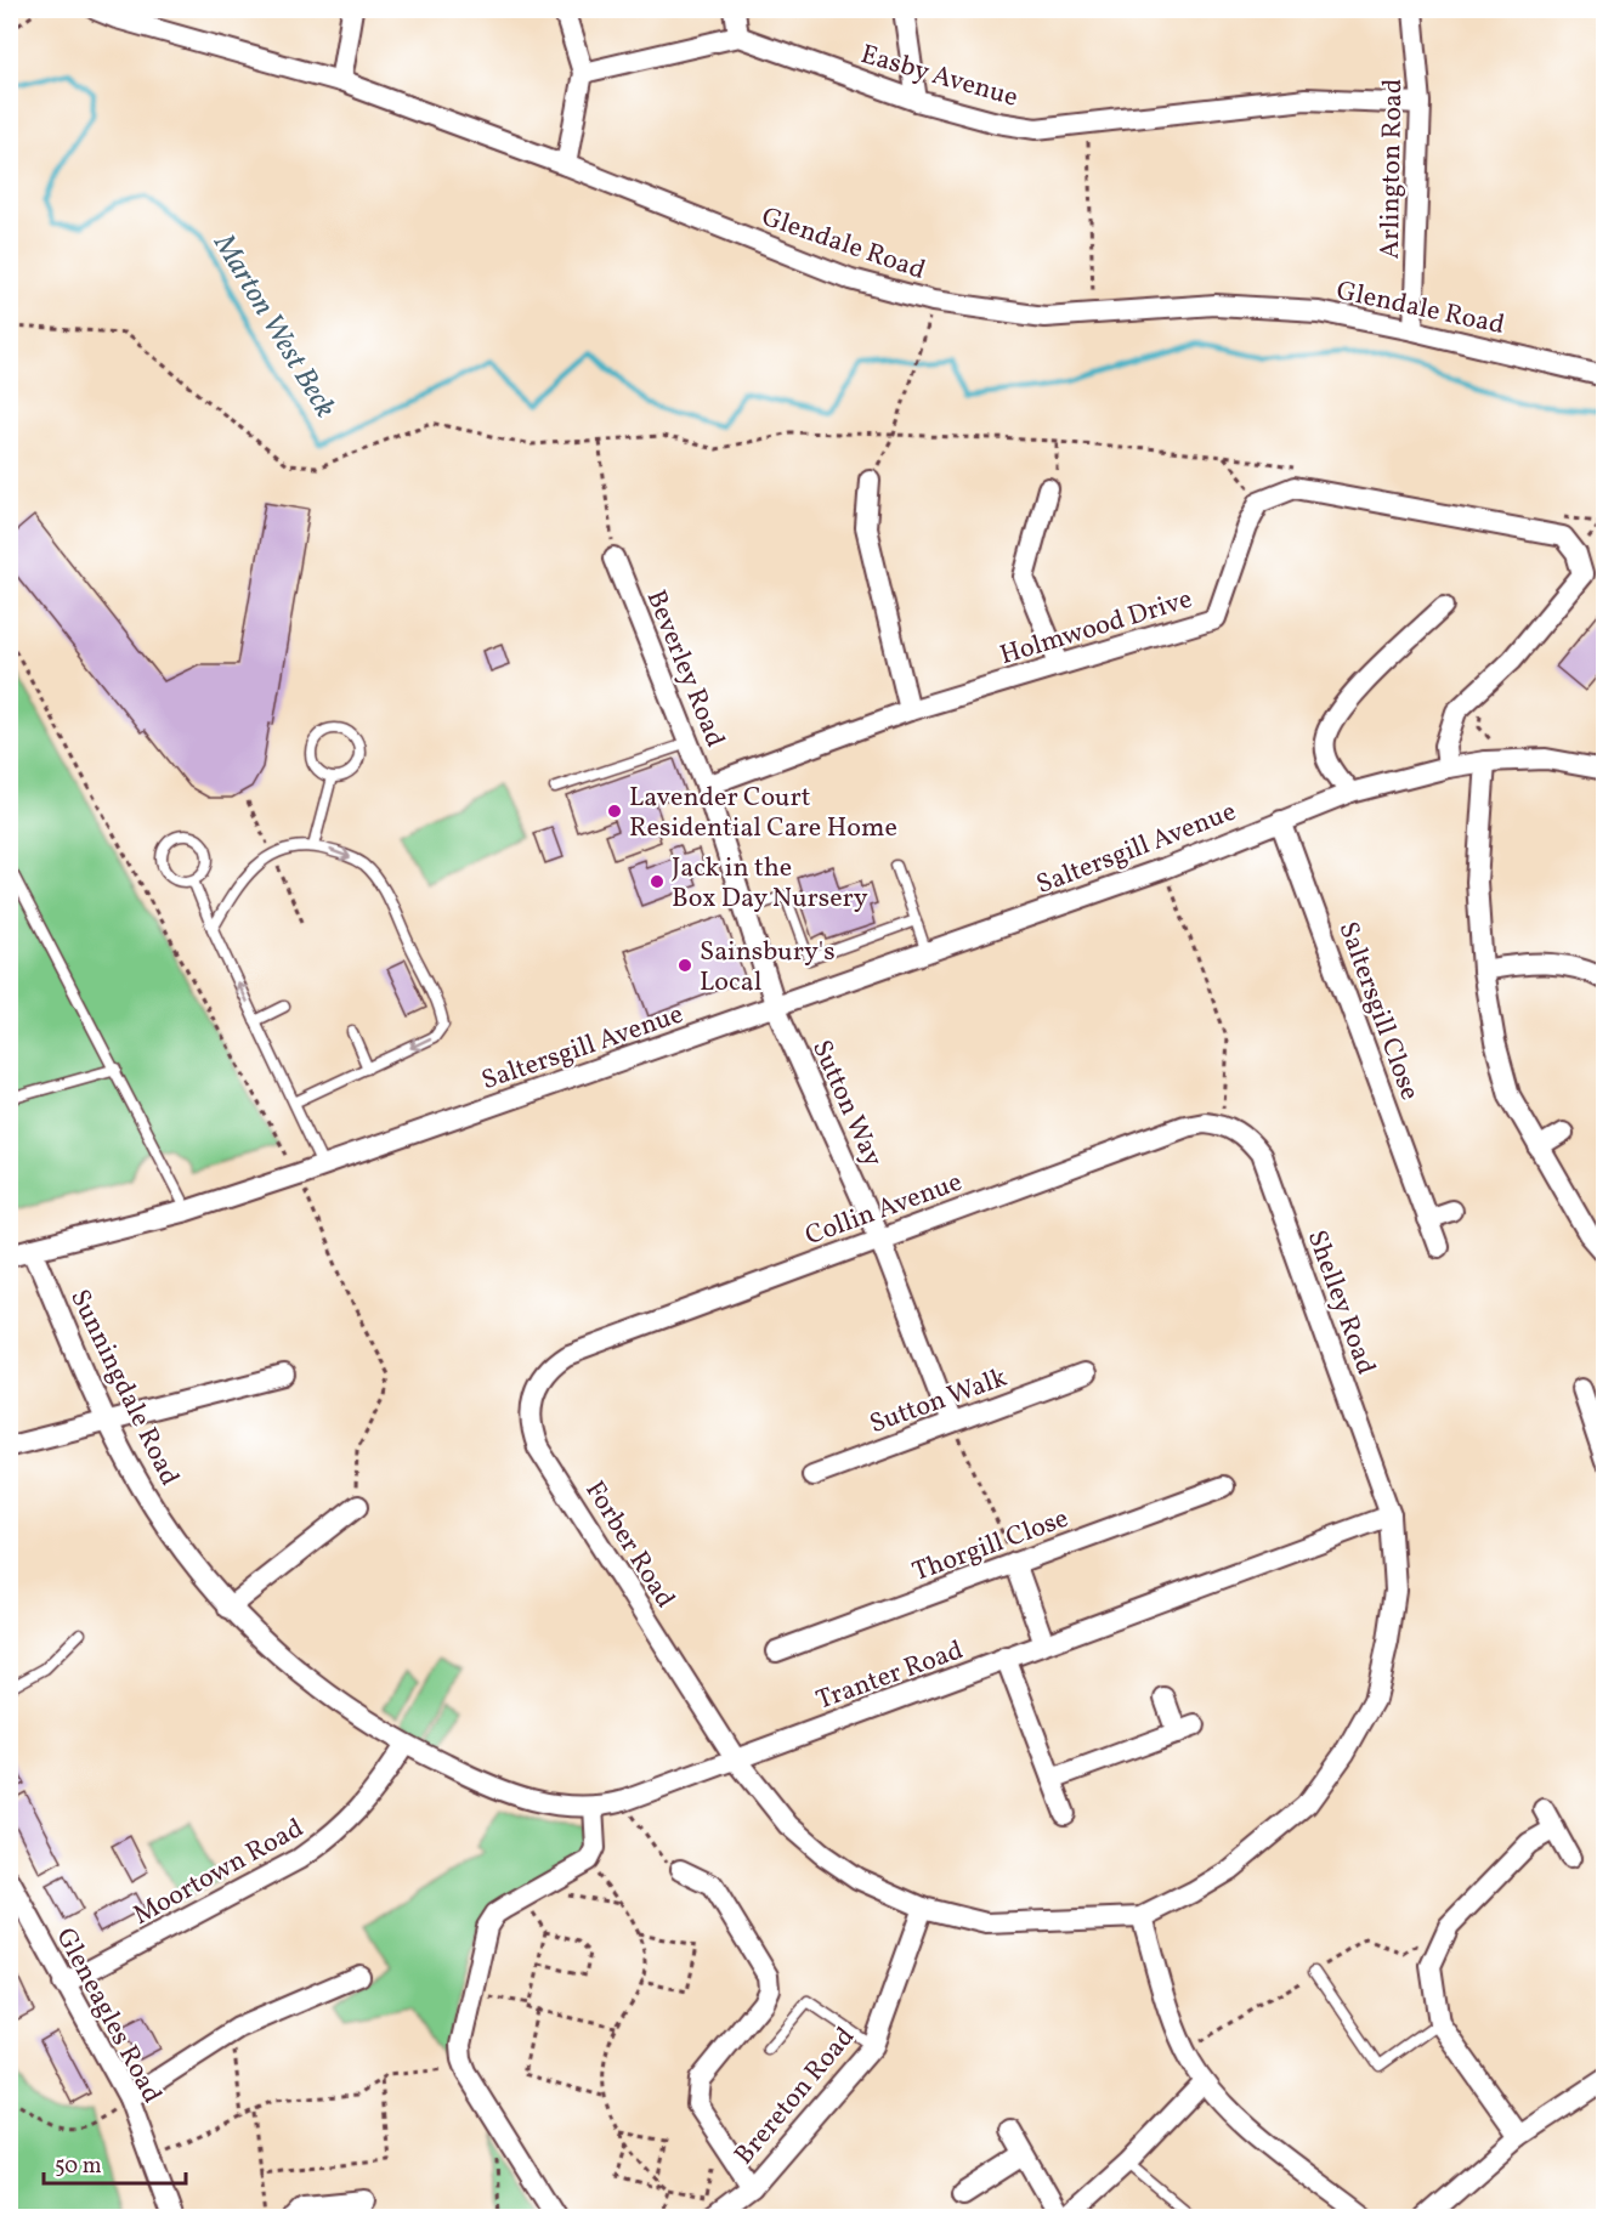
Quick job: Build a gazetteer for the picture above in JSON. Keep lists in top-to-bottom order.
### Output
{
  "streets": {
    "street": [
      "Easby Avenue",
      "Arlington Road",
      "Glendale Road",
      "Holmwood Drive",
      "Beverley Road",
      "Saltersgill Avenue",
      "Saltersgill Close",
      "Sutton Way",
      "Collin Avenue",
      "Shelley Road",
      "Sunningdale Road",
      "Sutton Walk",
      "Forber Road",
      "Thorgill Close",
      "Tranter Road",
      "Moortown Road",
      "Gleneagles Road",
      "Brereton Road"
    ]
  },
  "crossings": [
    ["Easby Avenue", "Arlington Road"],
    ["Arlington Road", "Glendale Road"],
    ["Holmwood Drive", "Beverley Road"],
    ["Beverley Road", "Saltersgill Avenue"],
    ["Beverley Road", "Sutton Way"],
    ["Saltersgill Avenue", "Saltersgill Close"],
    ["Saltersgill Avenue", "Sutton Way"],
    ["Saltersgill Avenue", "Sunningdale Road"],
    ["Sutton Way", "Collin Avenue"],
    ["Sutton Way", "Sutton Walk"],
    ["Collin Avenue", "Shelley Road"],
    ["Collin Avenue", "Forber Road"],
    ["Shelley Road", "Forber Road"],
    ["Shelley Road", "Tranter Road"],
    ["Sunningdale Road", "Tranter Road"],
    ["Sunningdale Road", "Moortown Road"],
    ["Forber Road", "Tranter Road"],
    ["Forber Road", "Brereton Road"],
    ["Tranter Road", "Moortown Road"],
    ["Moortown Road", "Gleneagles Road"]
  ],
  "water": ["Marton West Beck"],
  "places": ["Lavender Court Residential Care Home", "Jack in the Box Day Nursery", "Sainsbury's Local"],
  "scale_bar": "50 m"
}
